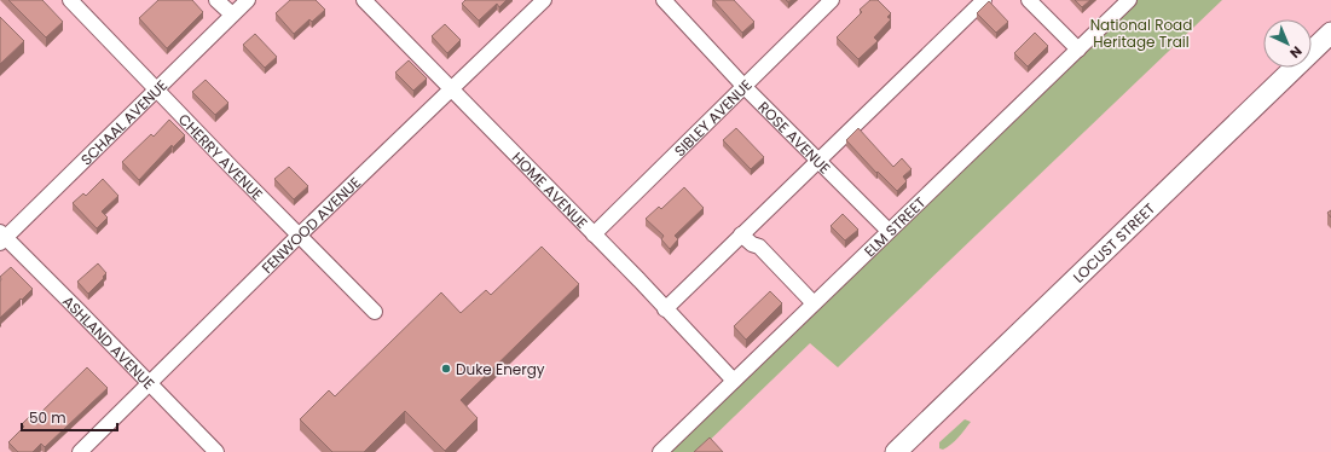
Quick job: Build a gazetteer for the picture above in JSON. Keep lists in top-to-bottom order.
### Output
{
  "streets": {
    "street": [
      "SIBLEY AVENUE",
      "SCHAAL AVENUE",
      "ROSE AVENUE",
      "CHERRY AVENUE",
      "HOME AVENUE",
      "FENWOOD AVENUE",
      "ELM STREET",
      "LOCUST STREET",
      "ASHLAND AVENUE"
    ]
  },
  "crossings": [
    ["SIBLEY AVENUE", "ROSE AVENUE"],
    ["SIBLEY AVENUE", "HOME AVENUE"],
    ["SCHAAL AVENUE", "CHERRY AVENUE"],
    ["SCHAAL AVENUE", "ASHLAND AVENUE"],
    ["ROSE AVENUE", "ELM STREET"],
    ["CHERRY AVENUE", "FENWOOD AVENUE"],
    ["HOME AVENUE", "FENWOOD AVENUE"],
    ["HOME AVENUE", "ELM STREET"],
    ["FENWOOD AVENUE", "ASHLAND AVENUE"]
  ],
  "parks": ["National Road Heritage Trail"],
  "places": ["Duke Energy"],
  "scale_bar": "50 m",
  "north": "bottom right"
}
